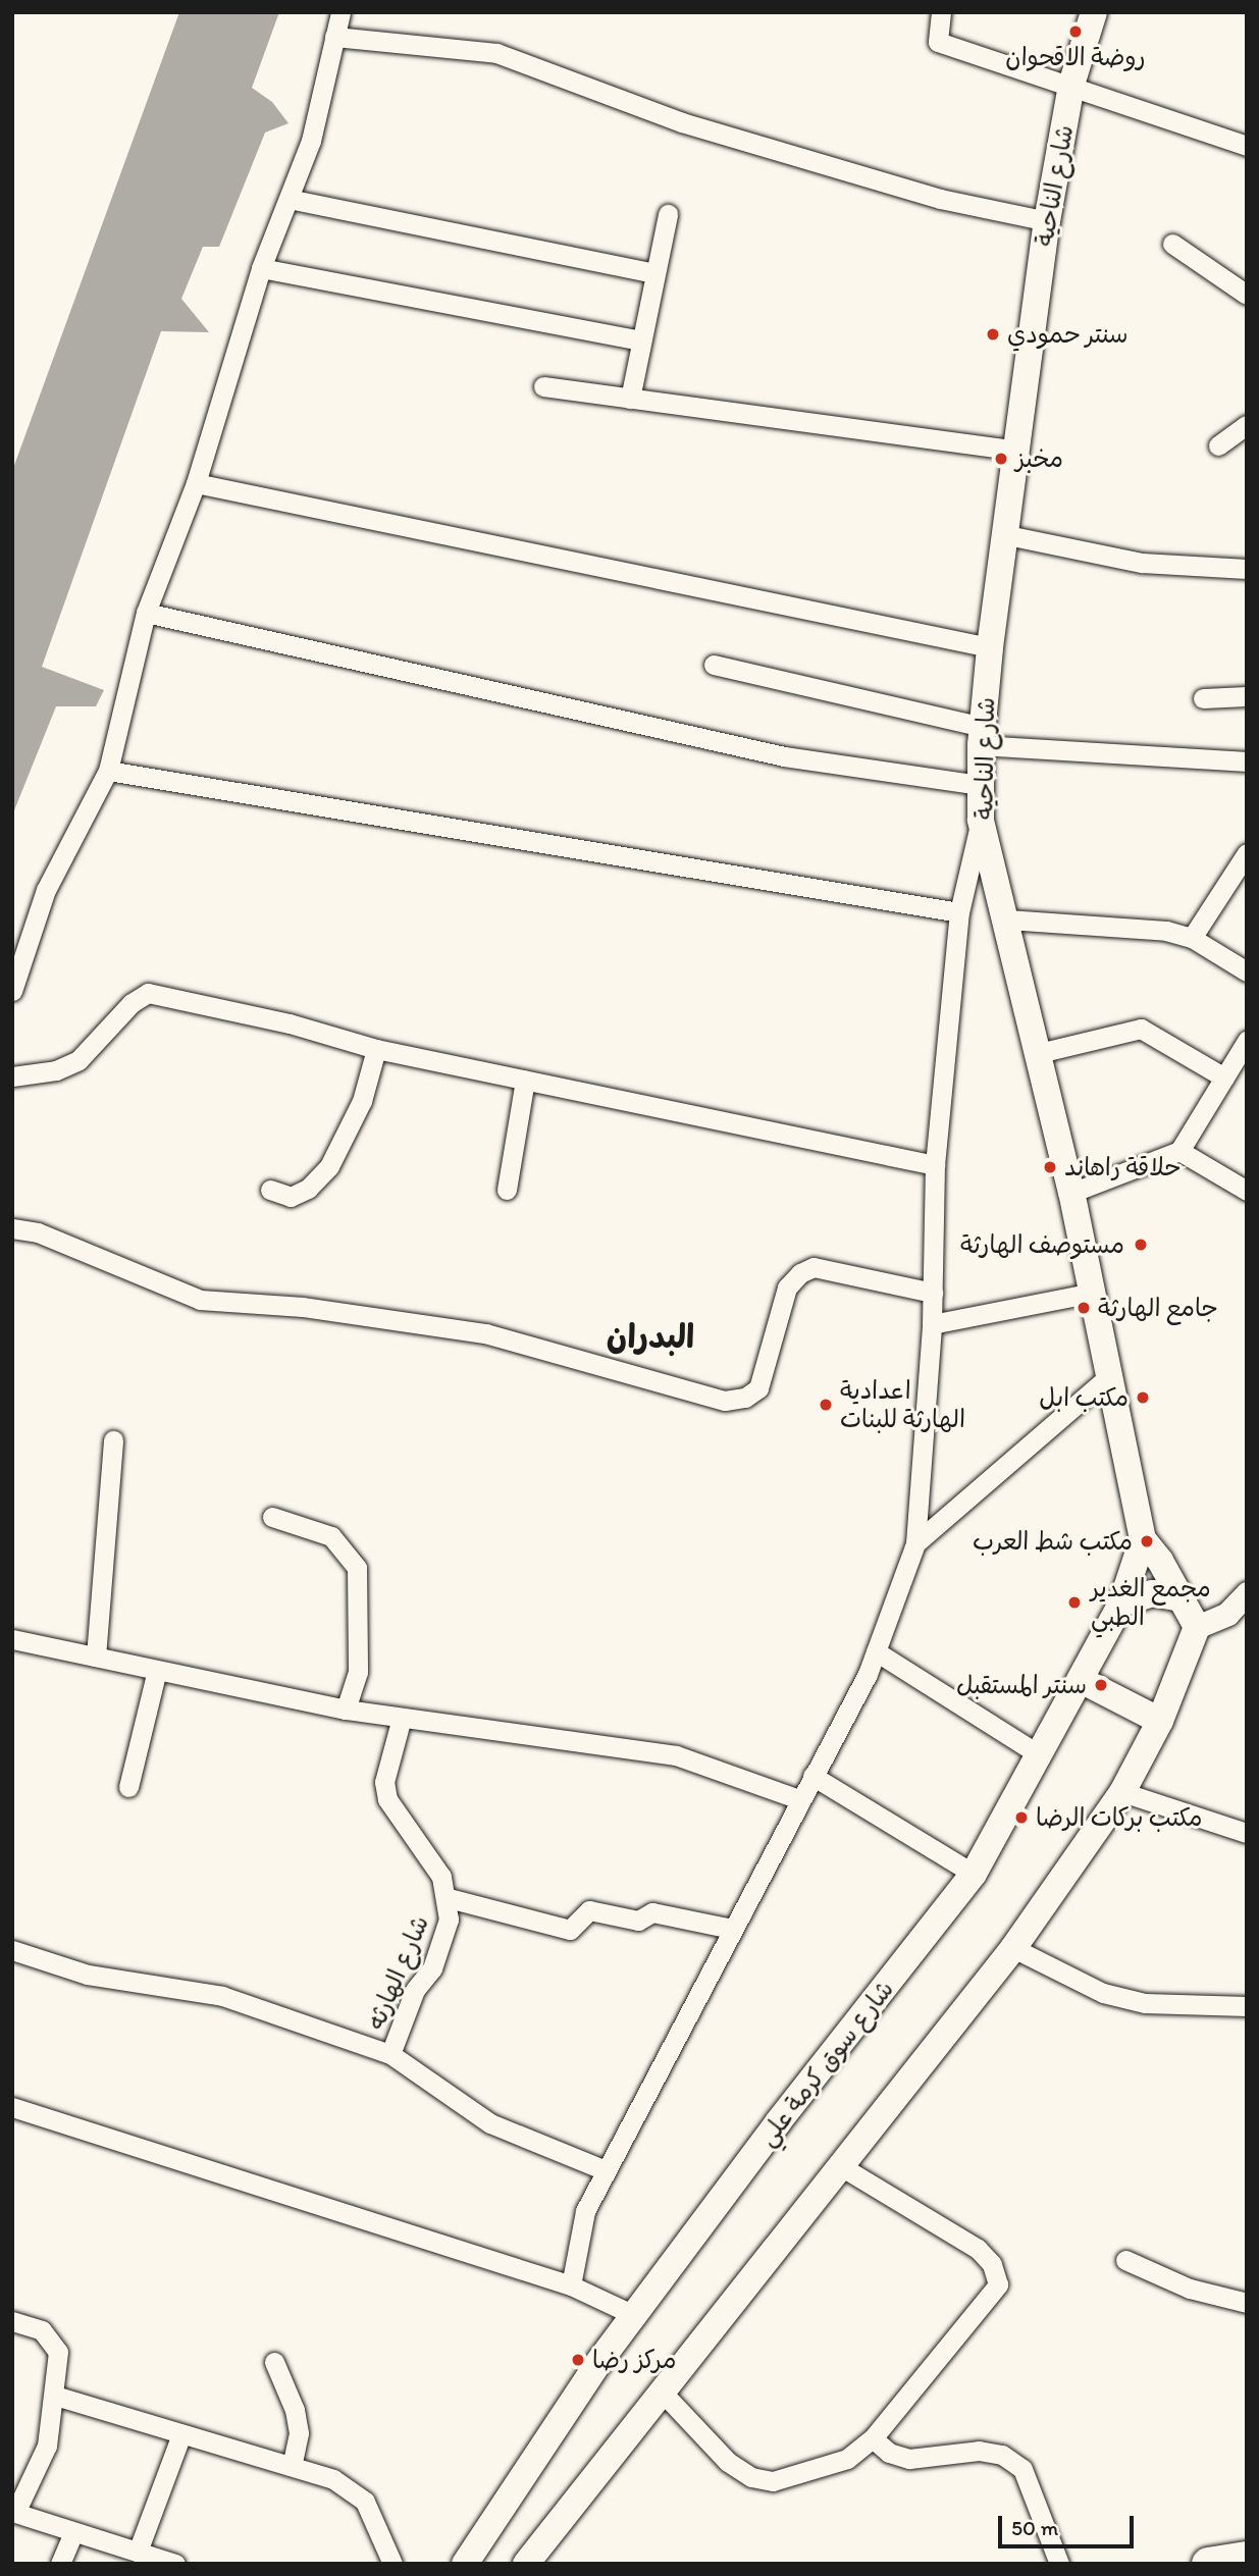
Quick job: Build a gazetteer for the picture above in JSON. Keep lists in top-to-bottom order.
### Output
{
  "streets": {
    "main road": ["شارع الناحية", "شارع سوق كرمة علي"],
    "street": ["شارع الهارثه"]
  },
  "crossings": [
    ["شارع الناحية", "شارع سوق كرمة علي"]
  ],
  "districts": ["البدران"],
  "places": [
    "روضة الاقحوان",
    "سنتر حمودي",
    "مخبز",
    "حلاقة راهاند",
    "مستوصف الهارثة",
    "جامع الهارثة",
    "مكتب ابل",
    "اعدادية الهارثة للبنات",
    "مكتب شط العرب",
    "مجمع الغدير الطبي",
    "سنتر المستقبل",
    "مكتب بركات الرضا",
    "مركز رضا"
  ],
  "scale_bar": "50 m"
}
